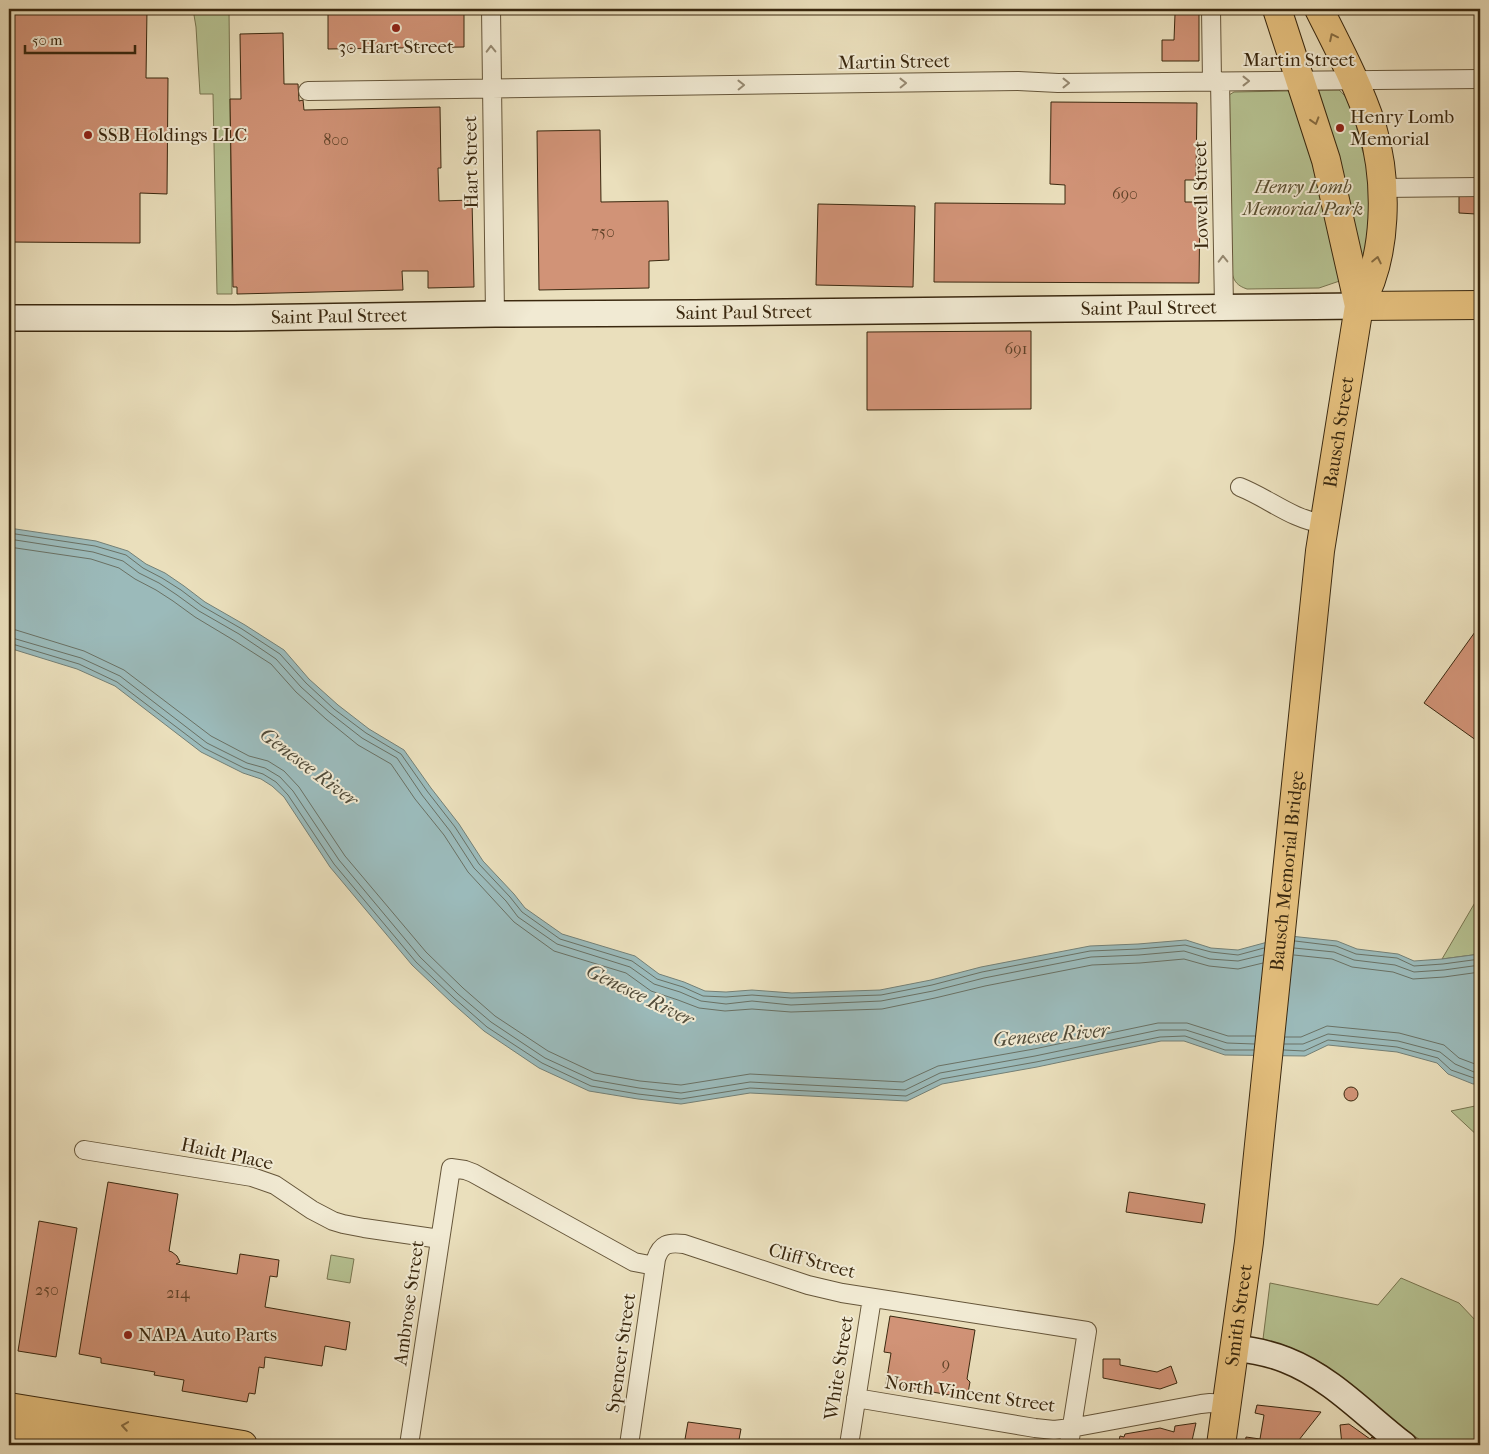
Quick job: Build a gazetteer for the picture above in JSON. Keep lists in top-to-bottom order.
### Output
{
  "streets": {
    "main road": [
      "Saint Paul Street",
      "Bausch Street",
      "Bausch Memorial Bridge",
      "Smith Street"
    ],
    "street": [
      "Martin Street",
      "Hart Street",
      "Lowell Street",
      "Haidt Place",
      "Cliff Street",
      "Ambrose Street",
      "Spencer Street",
      "White Street",
      "North Vincent Street"
    ]
  },
  "crossings": [
    ["Martin Street", "Hart Street"],
    ["Martin Street", "Lowell Street"],
    ["Hart Street", "Saint Paul Street"],
    ["Lowell Street", "Saint Paul Street"],
    ["Saint Paul Street", "Bausch Street"],
    ["Bausch Street", "Bausch Memorial Bridge"],
    ["Bausch Memorial Bridge", "Smith Street"],
    ["Haidt Place", "Ambrose Street"],
    ["Cliff Street", "Ambrose Street"],
    ["Cliff Street", "Spencer Street"],
    ["Cliff Street", "White Street"],
    ["Cliff Street", "North Vincent Street"],
    ["Ambrose Street", "Spencer Street"],
    ["Smith Street", "North Vincent Street"],
    ["White Street", "North Vincent Street"]
  ],
  "one_way": ["Martin Street", "Lowell Street"],
  "water": ["Genesee River"],
  "parks": ["Henry Lomb Memorial Park"],
  "places": [
    "30 Hart Street",
    "Henry Lomb Memorial",
    "SSB Holdings LLC",
    "NAPA Auto Parts"
  ],
  "house_numbers": [
    "800",
    "690",
    "750",
    "691",
    "250",
    "214",
    "9"
  ],
  "scale_bar": "50 m"
}
